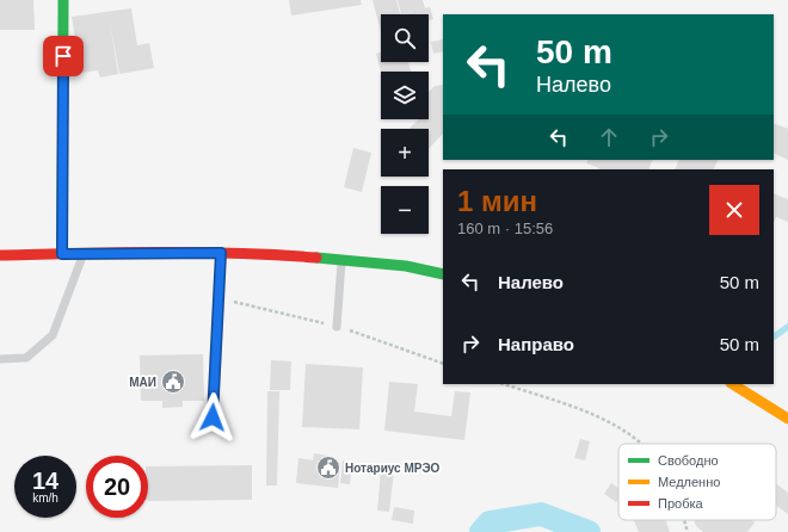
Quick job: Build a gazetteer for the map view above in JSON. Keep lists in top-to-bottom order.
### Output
{
  "places": {
    "public building": ["МАИ", "Нотариус МРЭО"]
  },
  "legend": ["Свободно", "Медленно", "Пробка"],
  "page": {
    "map_buttons": ["+", "−"],
    "turn": ["50 m", "Налево"],
    "heading": ["1 мин", "160 m · 15:56"],
    "list": [
      {
        "name": "Налево",
        "value": "50 m"
      },
      {
        "name": "Направо",
        "value": "50 m"
      }
    ],
    "speed": "14 km/h",
    "limit": "20"
  }
}
